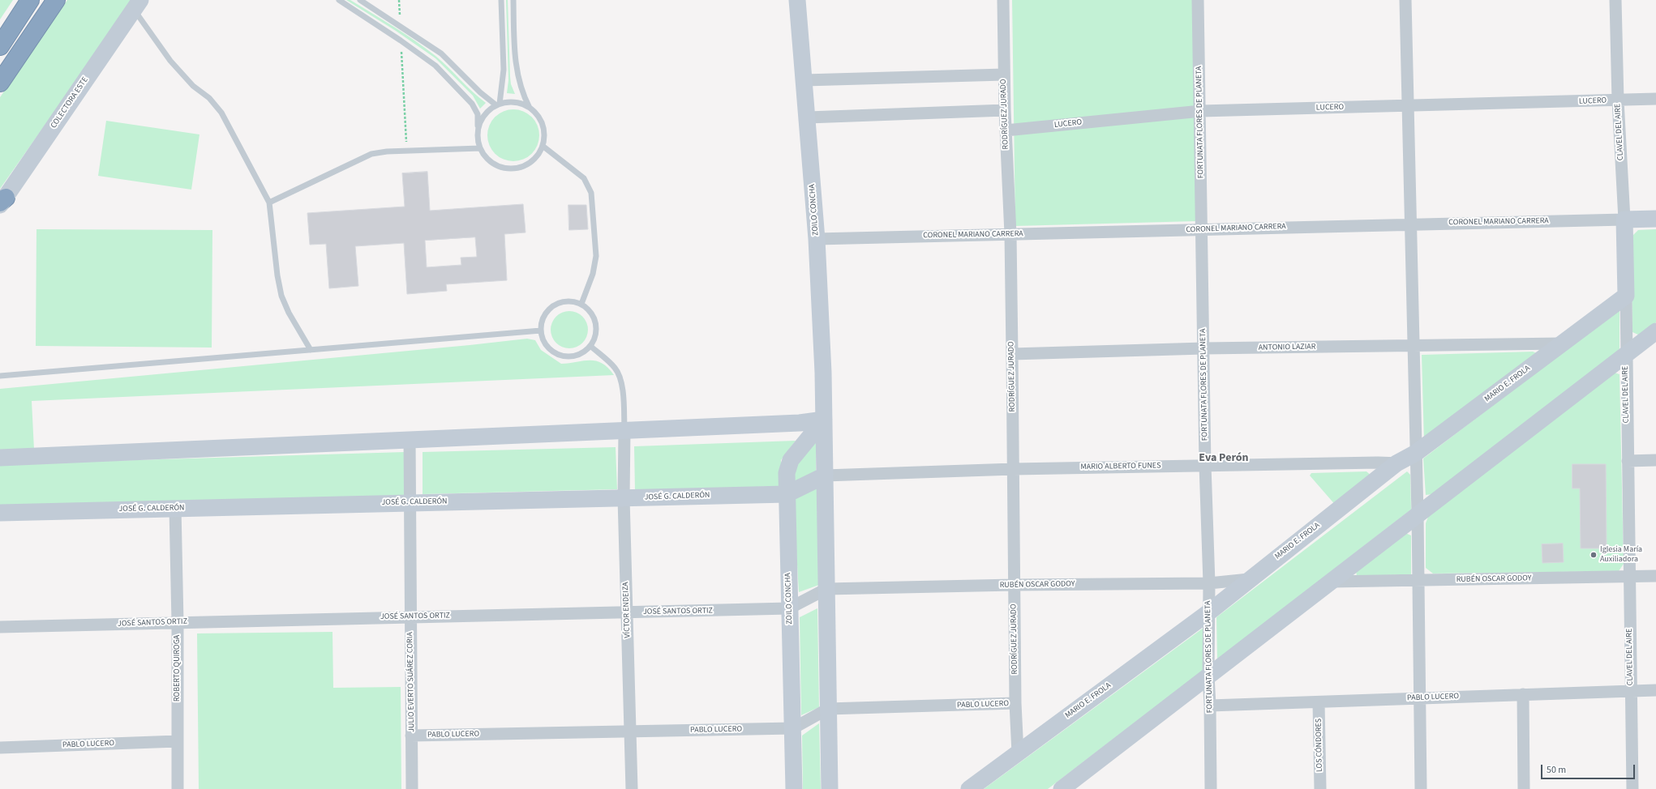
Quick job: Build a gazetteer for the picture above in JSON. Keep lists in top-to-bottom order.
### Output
{
  "streets": {
    "street": [
      "LUCERO",
      "COLECTORA ESTE",
      "RODRÍGUEZ JURADO",
      "FORTUNATA FLORES DE PLANETA",
      "CLAVEL DEL AIRE",
      "ZOILO CONCHA",
      "CORONEL MARIANO CARRERA",
      "ANTONIO LAZIAR",
      "MARIO E. FROLA",
      "MARIO ALBERTO FUNES",
      "JOSÉ G. CALDERÓN",
      "RUBÉN OSCAR GODOY",
      "VÍCTOR ENDEIZA",
      "JOSÉ SANTOS ORTIZ",
      "ROBERTO QUIROGA",
      "JULIO EVERTO SUÁREZ CORIA",
      "PABLO LUCERO",
      "LOS CÓNDORES"
    ]
  },
  "crossings": [
    ["LUCERO", "RODRÍGUEZ JURADO"],
    ["LUCERO", "FORTUNATA FLORES DE PLANETA"],
    ["LUCERO", "CLAVEL DEL AIRE"],
    ["RODRÍGUEZ JURADO", "CORONEL MARIANO CARRERA"],
    ["RODRÍGUEZ JURADO", "ANTONIO LAZIAR"],
    ["RODRÍGUEZ JURADO", "MARIO E. FROLA"],
    ["RODRÍGUEZ JURADO", "MARIO ALBERTO FUNES"],
    ["RODRÍGUEZ JURADO", "RUBÉN OSCAR GODOY"],
    ["RODRÍGUEZ JURADO", "PABLO LUCERO"],
    ["FORTUNATA FLORES DE PLANETA", "CORONEL MARIANO CARRERA"],
    ["FORTUNATA FLORES DE PLANETA", "ANTONIO LAZIAR"],
    ["FORTUNATA FLORES DE PLANETA", "MARIO E. FROLA"],
    ["FORTUNATA FLORES DE PLANETA", "MARIO ALBERTO FUNES"],
    ["FORTUNATA FLORES DE PLANETA", "RUBÉN OSCAR GODOY"],
    ["FORTUNATA FLORES DE PLANETA", "PABLO LUCERO"],
    ["CLAVEL DEL AIRE", "CORONEL MARIANO CARRERA"],
    ["CLAVEL DEL AIRE", "MARIO E. FROLA"],
    ["CLAVEL DEL AIRE", "RUBÉN OSCAR GODOY"],
    ["CLAVEL DEL AIRE", "PABLO LUCERO"],
    ["ZOILO CONCHA", "CORONEL MARIANO CARRERA"],
    ["ZOILO CONCHA", "MARIO ALBERTO FUNES"],
    ["ZOILO CONCHA", "JOSÉ G. CALDERÓN"],
    ["ZOILO CONCHA", "RUBÉN OSCAR GODOY"],
    ["ZOILO CONCHA", "JOSÉ SANTOS ORTIZ"],
    ["ZOILO CONCHA", "PABLO LUCERO"],
    ["ANTONIO LAZIAR", "MARIO E. FROLA"],
    ["MARIO E. FROLA", "MARIO ALBERTO FUNES"],
    ["MARIO E. FROLA", "RUBÉN OSCAR GODOY"],
    ["MARIO ALBERTO FUNES", "JOSÉ G. CALDERÓN"],
    ["JOSÉ G. CALDERÓN", "VÍCTOR ENDEIZA"],
    ["JOSÉ G. CALDERÓN", "ROBERTO QUIROGA"],
    ["JOSÉ G. CALDERÓN", "JULIO EVERTO SUÁREZ CORIA"],
    ["RUBÉN OSCAR GODOY", "JOSÉ SANTOS ORTIZ"],
    ["VÍCTOR ENDEIZA", "JOSÉ SANTOS ORTIZ"],
    ["VÍCTOR ENDEIZA", "PABLO LUCERO"],
    ["JOSÉ SANTOS ORTIZ", "ROBERTO QUIROGA"],
    ["JOSÉ SANTOS ORTIZ", "JULIO EVERTO SUÁREZ CORIA"],
    ["ROBERTO QUIROGA", "PABLO LUCERO"],
    ["JULIO EVERTO SUÁREZ CORIA", "PABLO LUCERO"],
    ["PABLO LUCERO", "LOS CÓNDORES"]
  ],
  "districts": ["Eva Perón"],
  "places": ["Iglesia María Auxiliadora"],
  "scale_bar": "50 m"
}
